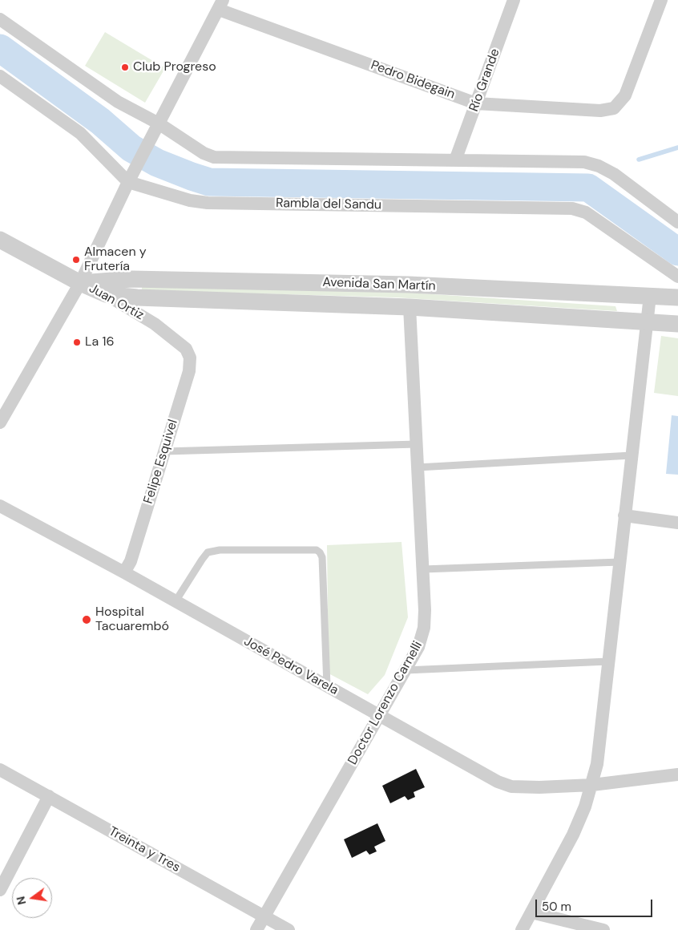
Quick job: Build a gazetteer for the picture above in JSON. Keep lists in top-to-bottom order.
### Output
{
  "streets": {
    "street": [
      "Pedro Bidegain",
      "Río Grande",
      "Rambla del Sandu",
      "Avenida San Martín",
      "Juan Ortiz",
      "Felipe Esquivel",
      "José Pedro Varela",
      "Doctor Lorenzo Carnelli",
      "Treinta y Tres"
    ]
  },
  "crossings": [
    ["Pedro Bidegain", "Río Grande"],
    ["Avenida San Martín", "Juan Ortiz"],
    ["Avenida San Martín", "Doctor Lorenzo Carnelli"],
    ["Juan Ortiz", "Felipe Esquivel"],
    ["Felipe Esquivel", "José Pedro Varela"],
    ["José Pedro Varela", "Doctor Lorenzo Carnelli"],
    ["Doctor Lorenzo Carnelli", "Treinta y Tres"]
  ],
  "places": [
    "Club Progreso",
    "Almacen y Frutería",
    "La 16",
    "Hospital Tacuarembó"
  ],
  "scale_bar": "50 m",
  "north": "left"
}
